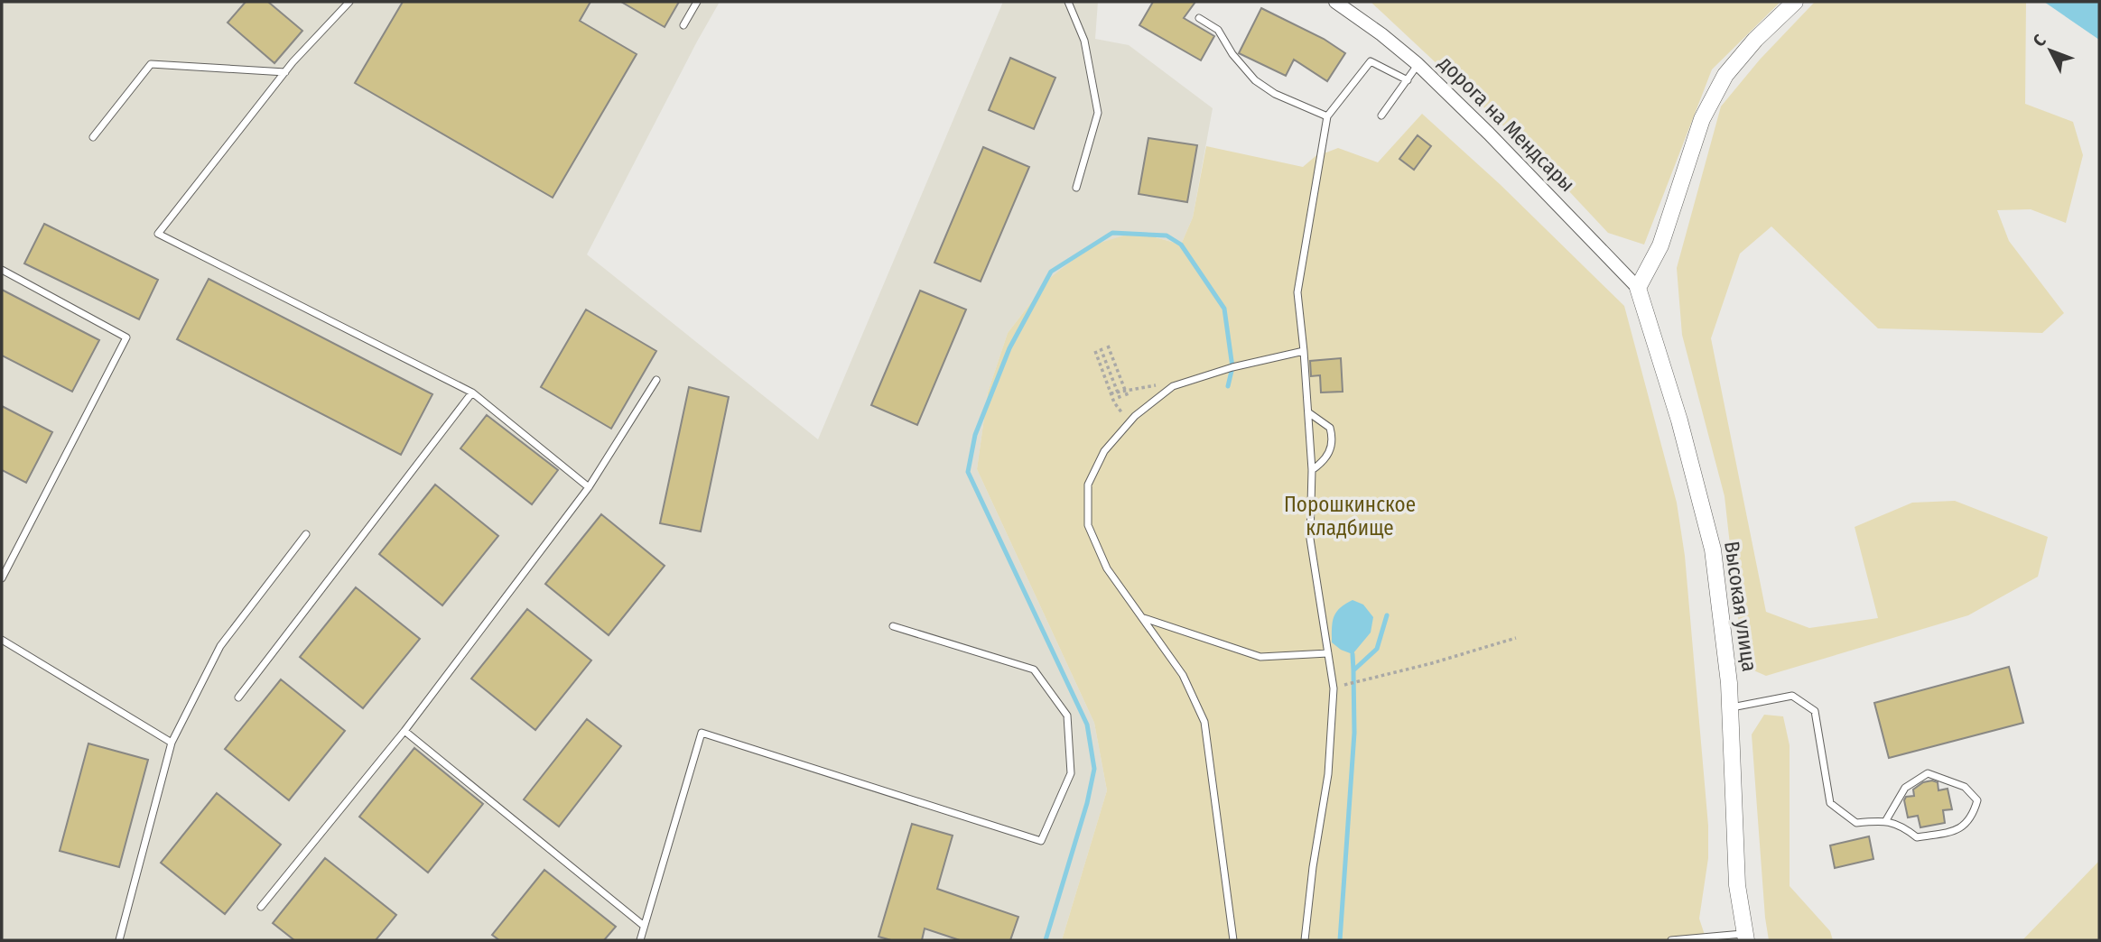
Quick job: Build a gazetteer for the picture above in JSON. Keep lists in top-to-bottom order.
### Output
{
  "streets": {
    "street": ["дорога на Мендсары", "Высокая улица"]
  },
  "crossings": [
    ["дорога на Мендсары", "Высокая улица"]
  ],
  "parks": ["Порошкинское кладбище"],
  "north": "top left"
}
